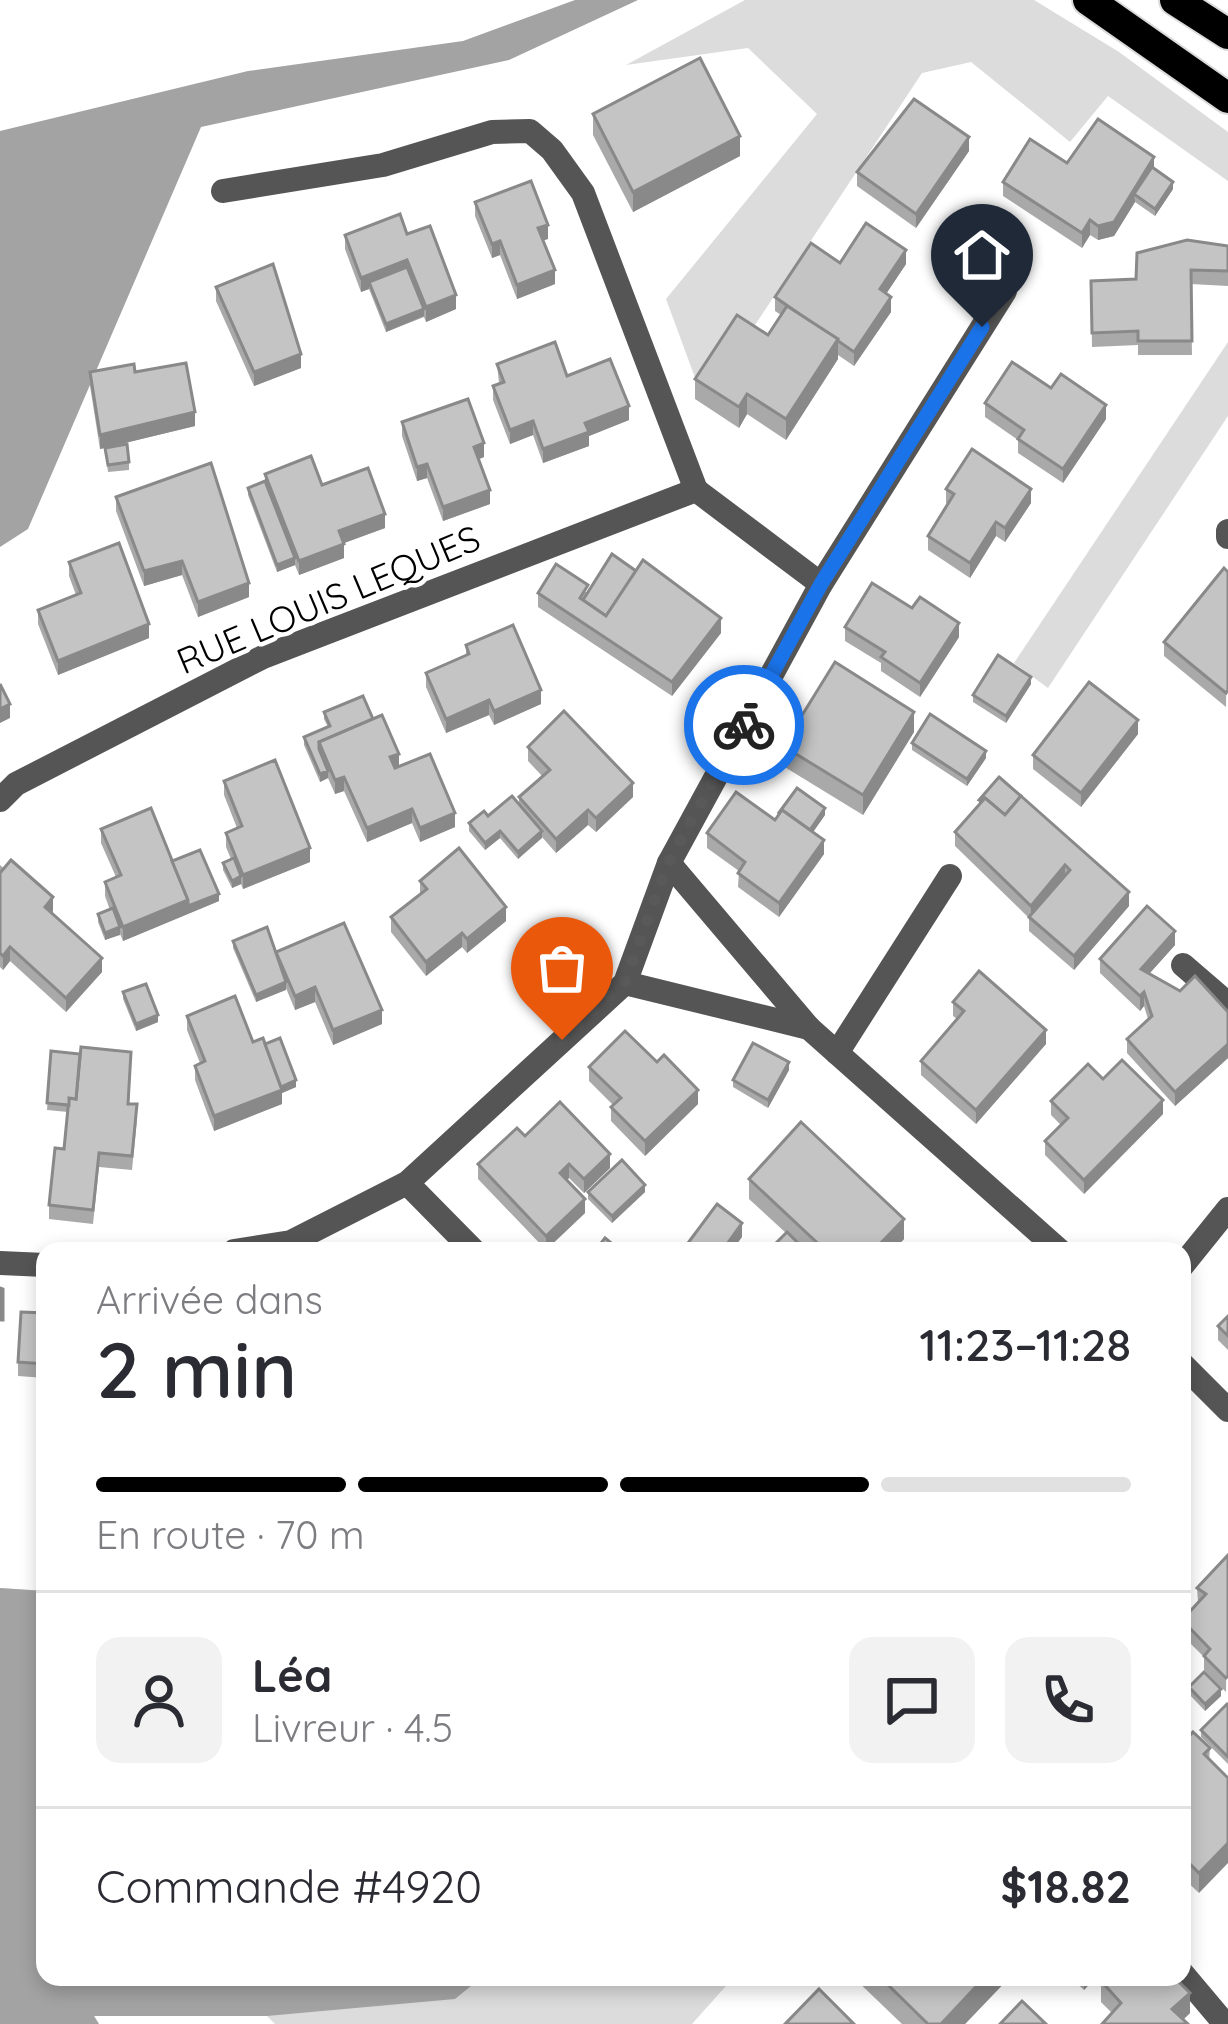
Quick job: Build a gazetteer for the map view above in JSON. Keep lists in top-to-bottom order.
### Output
{
  "streets": {
    "street": ["RUE LOUIS LEQUES"]
  },
  "page": {
    "heading": ["2 min", "Arrivée dans", "11:23–11:28"],
    "panel": [
      "Léa",
      "Livreur · 4.5",
      "Commande #4920",
      "$18.82"
    ],
    "bar": "En route · 70 m"
  }
}
